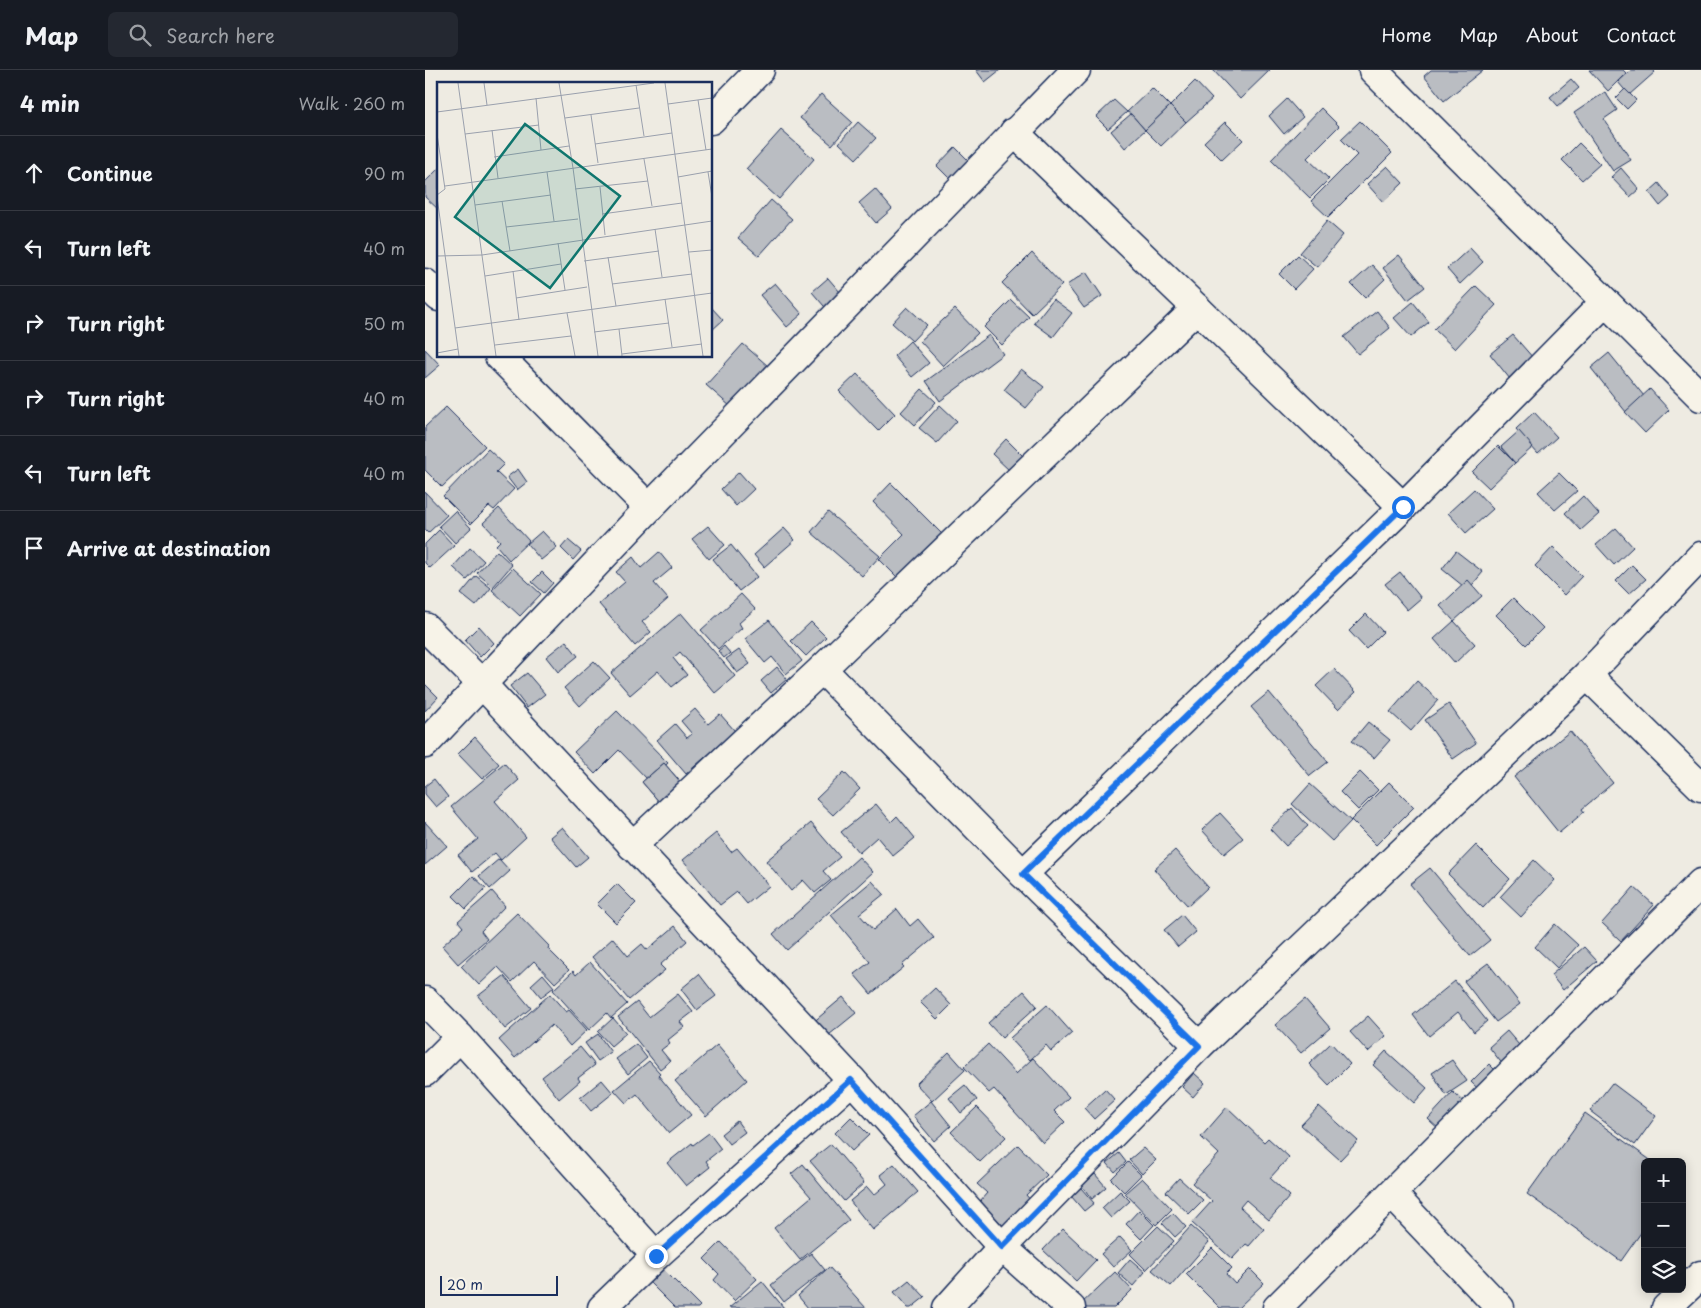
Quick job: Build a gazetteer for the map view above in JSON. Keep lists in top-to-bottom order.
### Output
{
  "scale_bar": "20 m",
  "page": {
    "header": "Map",
    "search": "Search here",
    "nav": [
      "Home",
      "Map",
      "About",
      "Contact"
    ],
    "heading": ["4 min", "Walk · 260 m"],
    "list": [
      ["Continue", "90 m"],
      ["Turn left", "40 m"],
      ["Turn right", "50 m"],
      ["Turn right", "40 m"],
      ["Turn left", "40 m"],
      "Arrive at destination"
    ],
    "map_buttons": ["+", "−"],
    "scale": "20 m"
  }
}
